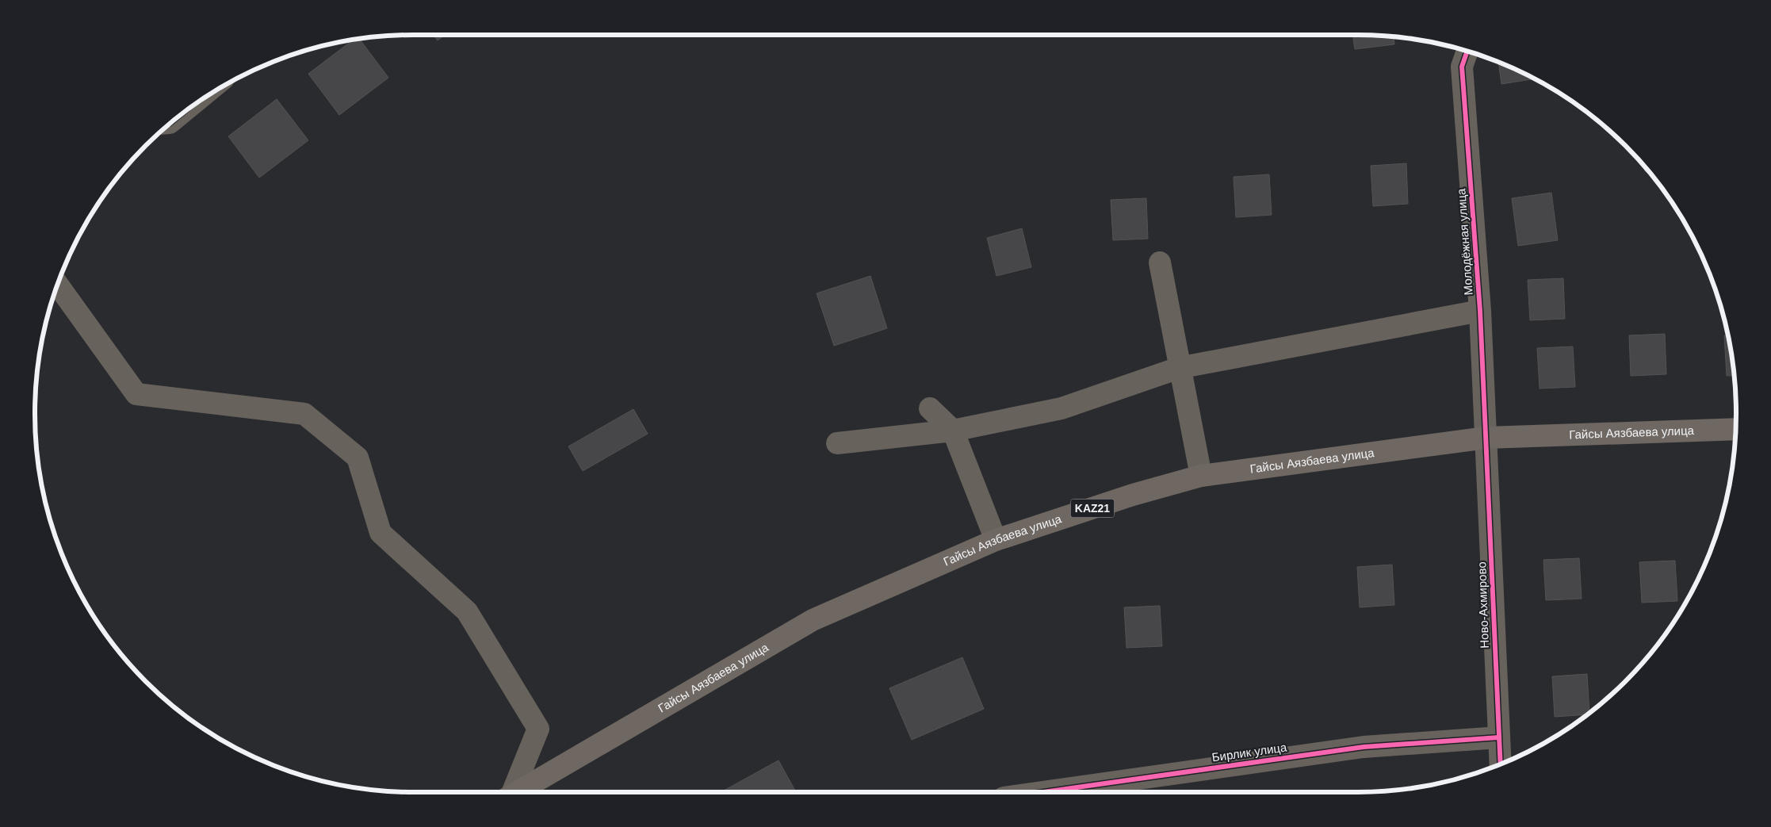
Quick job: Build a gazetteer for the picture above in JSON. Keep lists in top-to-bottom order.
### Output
{
  "streets": {
    "highway": ["Гайсы Аязбаева улица", "KAZ21"],
    "street": ["Молодёжная улица", "Ново-Ахмирово", "Бирлик улица"]
  },
  "crossings": [
    ["Молодёжная улица", "Гайсы Аязбаева улица"],
    ["Молодёжная улица", "Ново-Ахмирово"],
    ["Гайсы Аязбаева улица", "Ново-Ахмирово"],
    ["Ново-Ахмирово", "Бирлик улица"]
  ]
}
